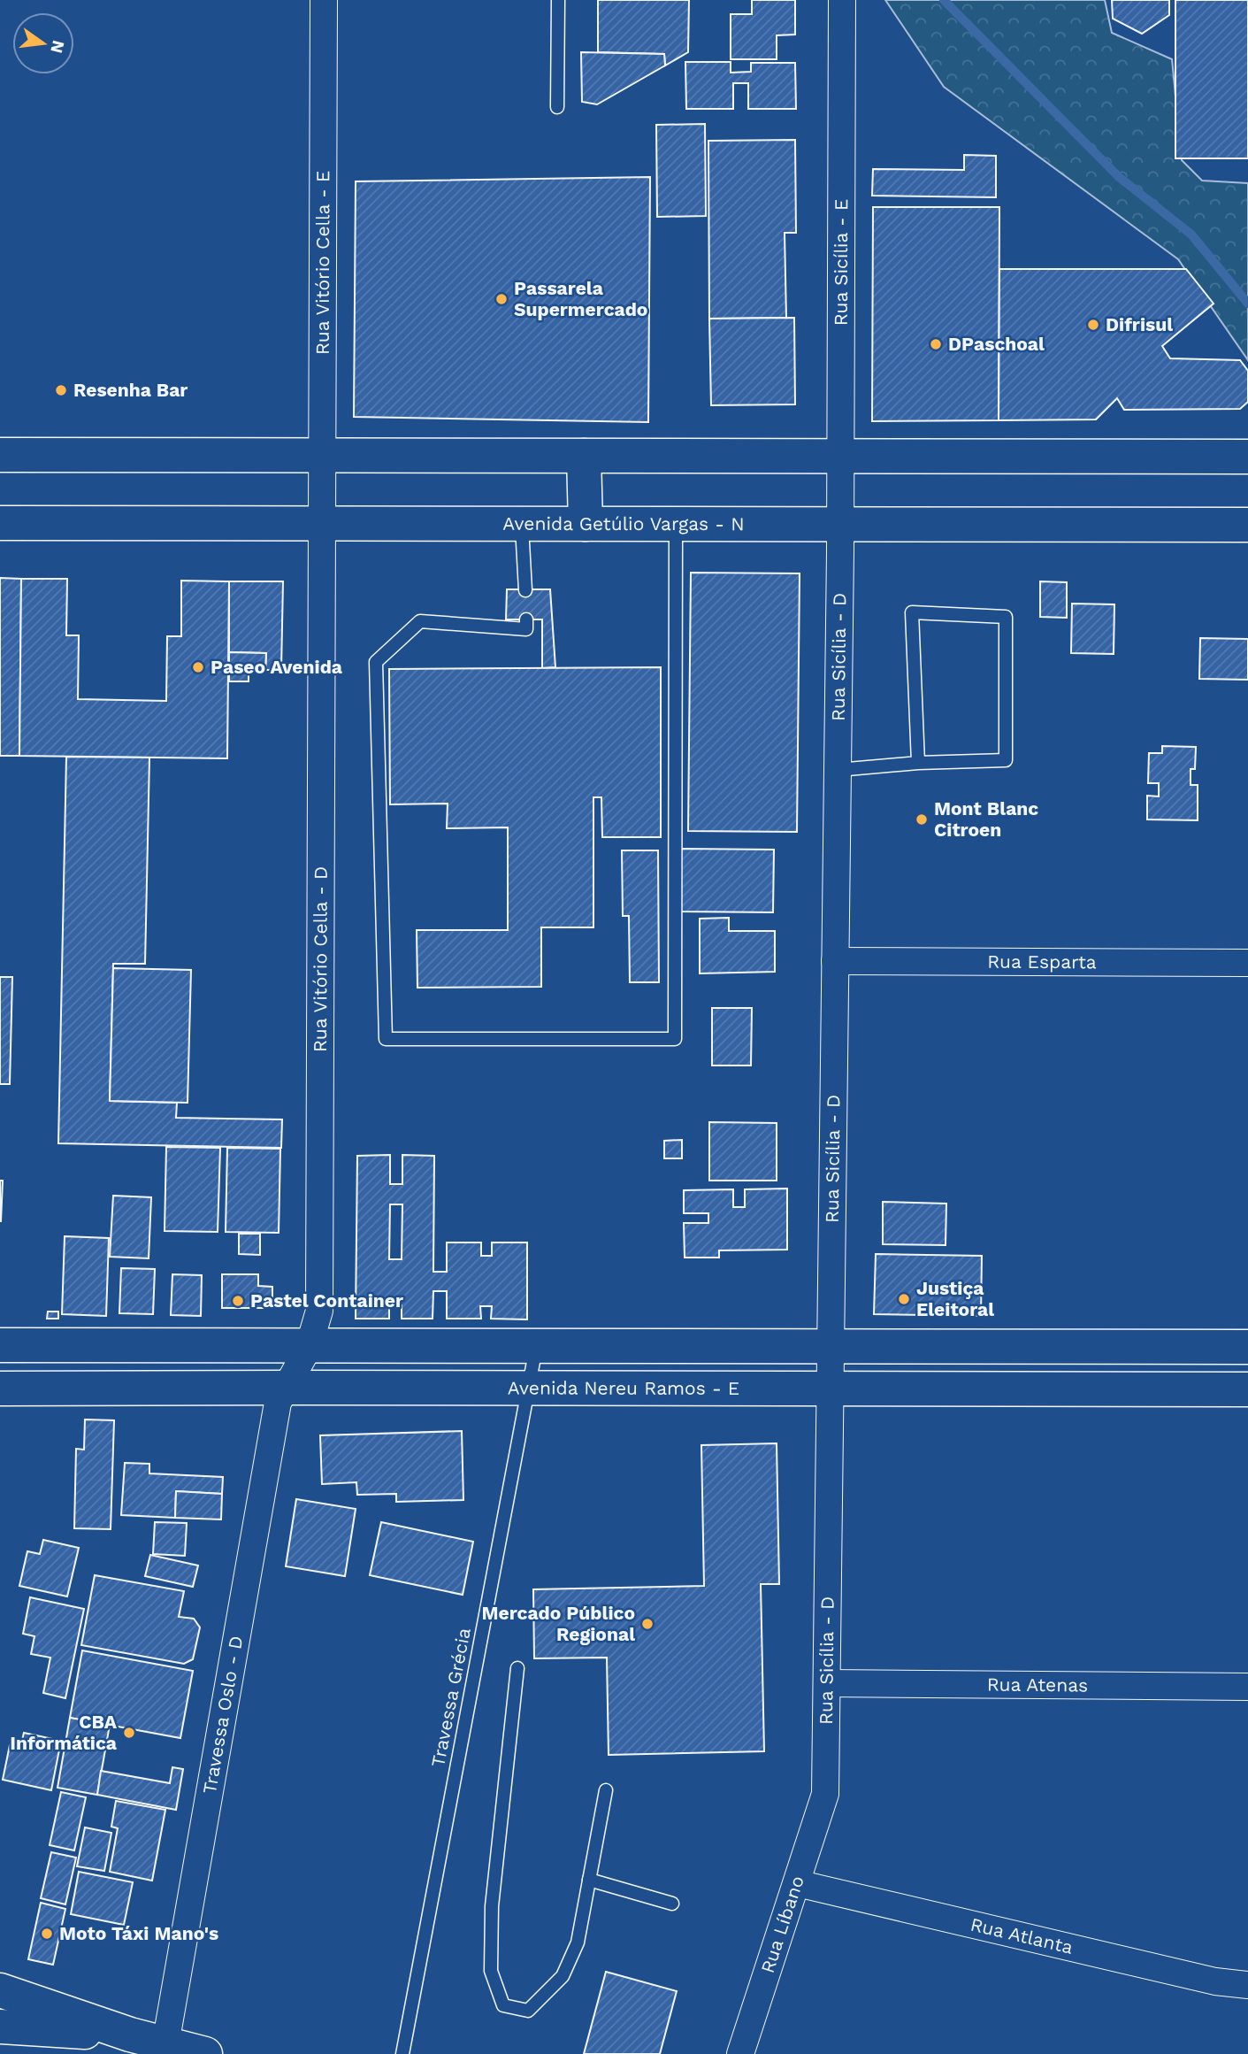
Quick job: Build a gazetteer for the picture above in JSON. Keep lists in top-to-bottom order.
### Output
{
  "streets": {
    "street": [
      "Rua Vitório Cella - E",
      "Rua Sicília - E",
      "Avenida Getúlio Vargas - N",
      "Rua Sicília - D",
      "Rua Vitório Cella - D",
      "Rua Esparta",
      "Avenida Nereu Ramos - E",
      "Rua Atenas",
      "Travessa Oslo - D",
      "Rua Líbano",
      "Rua Atlanta"
    ],
    "lane": ["Travessa Grécia"]
  },
  "crossings": [
    ["Rua Vitório Cella - E", "Avenida Getúlio Vargas - N"],
    ["Rua Vitório Cella - E", "Rua Vitório Cella - D"],
    ["Rua Sicília - E", "Avenida Getúlio Vargas - N"],
    ["Rua Sicília - E", "Rua Sicília - D"],
    ["Avenida Getúlio Vargas - N", "Rua Sicília - D"],
    ["Avenida Getúlio Vargas - N", "Rua Vitório Cella - D"],
    ["Rua Sicília - D", "Rua Esparta"],
    ["Rua Sicília - D", "Avenida Nereu Ramos - E"],
    ["Rua Sicília - D", "Rua Atenas"],
    ["Rua Sicília - D", "Rua Líbano"],
    ["Rua Vitório Cella - D", "Avenida Nereu Ramos - E"],
    ["Rua Vitório Cella - D", "Travessa Oslo - D"],
    ["Avenida Nereu Ramos - E", "Travessa Grécia"],
    ["Avenida Nereu Ramos - E", "Travessa Oslo - D"],
    ["Rua Líbano", "Rua Atlanta"]
  ],
  "places": [
    "Passarela Supermercado",
    "Difrisul",
    "DPaschoal",
    "Resenha Bar",
    "Paseo Avenida",
    "Mont Blanc Citroen",
    "Justiça Eleitoral",
    "Pastel Container",
    "Mercado Público Regional",
    "CBA Informática",
    "Moto Táxi Mano's"
  ],
  "north": "right"
}
